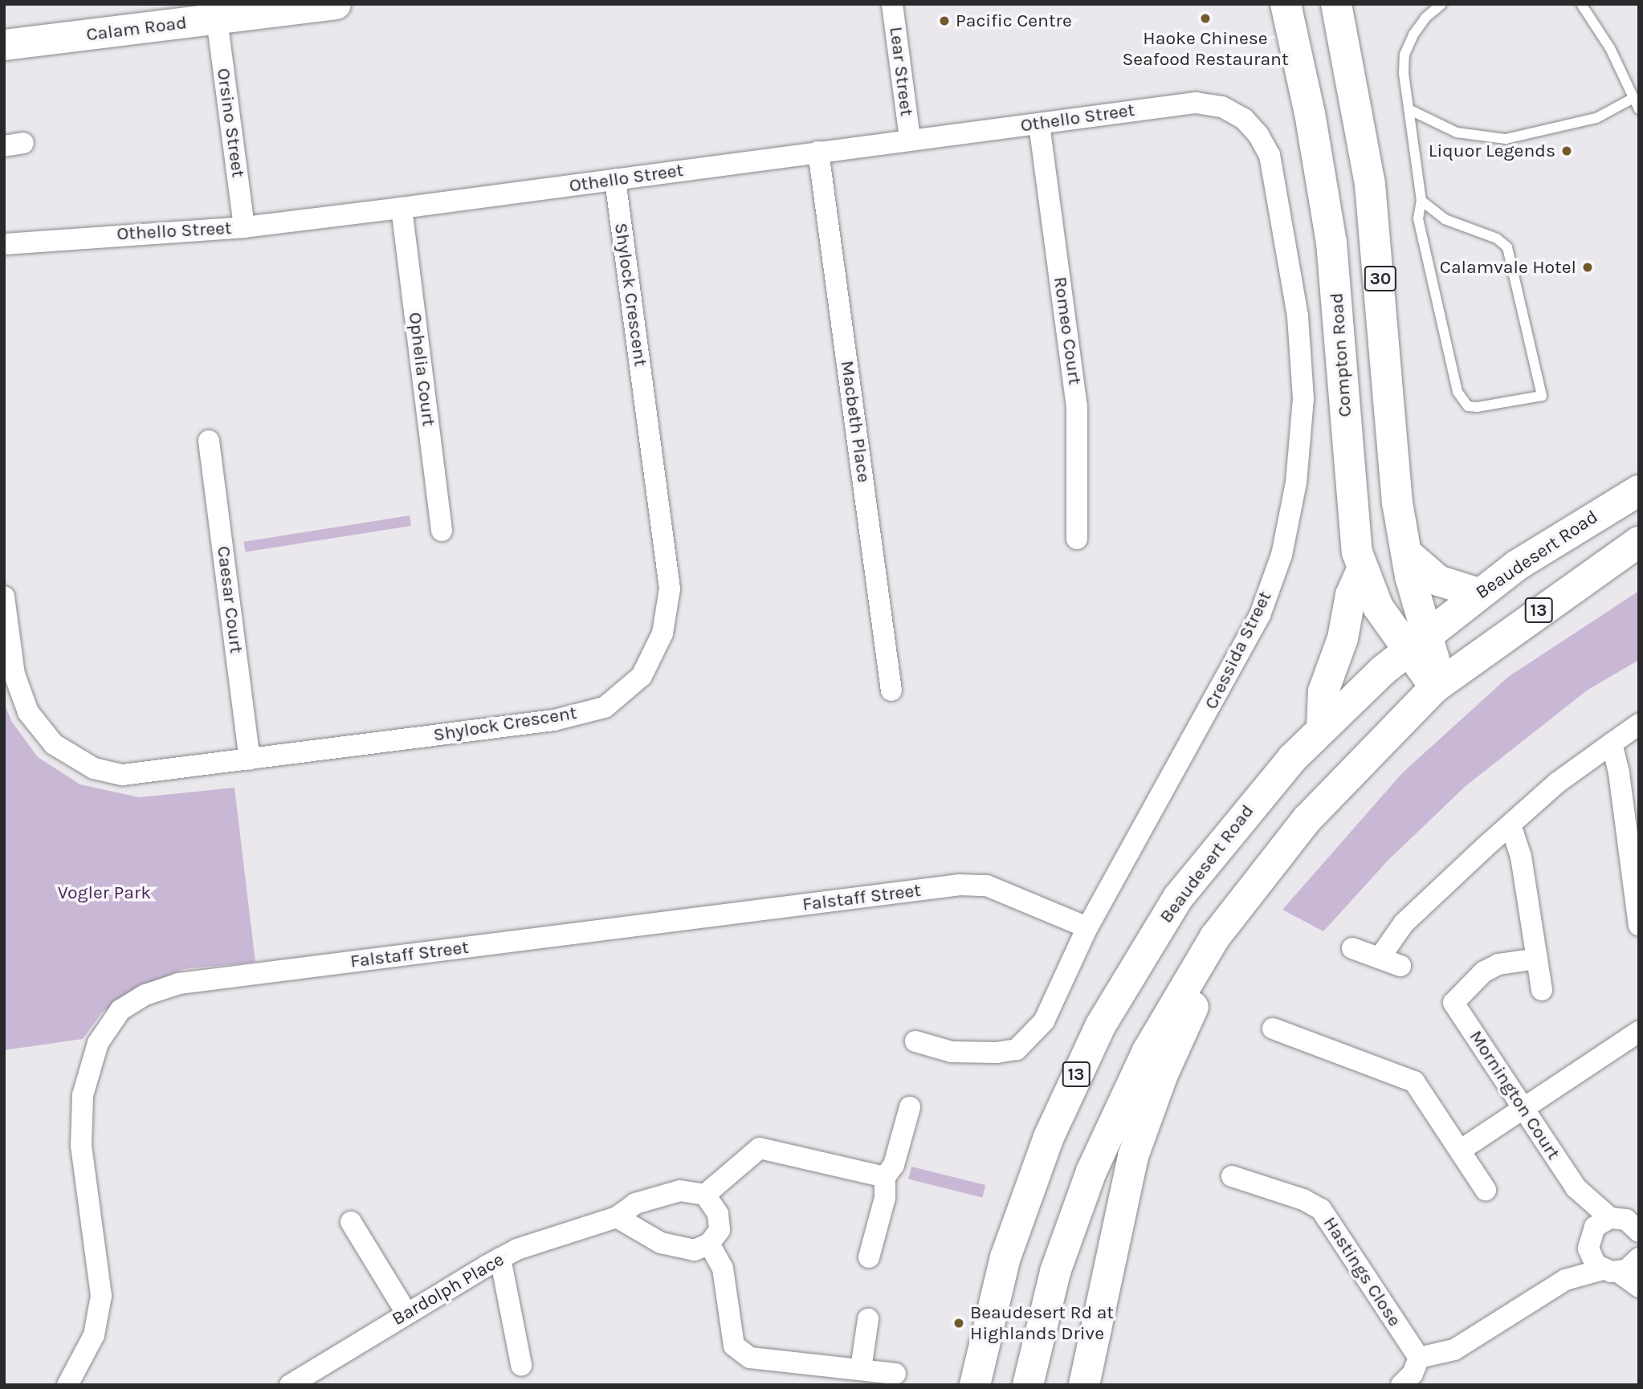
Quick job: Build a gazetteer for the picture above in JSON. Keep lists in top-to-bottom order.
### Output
{
  "streets": {
    "main road": [
      "Calam Road",
      "30",
      "Compton Road",
      "Beaudesert Road",
      "13"
    ],
    "street": [
      "Lear Street",
      "Othello Street",
      "Orsino Street",
      "Shylock Crescent",
      "Romeo Court",
      "Ophelia Court",
      "Macbeth Place",
      "Caesar Court",
      "Cressida Street",
      "Falstaff Street",
      "Mornington Court",
      "Hastings Close",
      "Bardolph Place"
    ]
  },
  "crossings": [
    ["Calam Road", "Orsino Street"],
    ["Lear Street", "Othello Street"],
    ["Othello Street", "Orsino Street"],
    ["Othello Street", "Shylock Crescent"],
    ["Othello Street", "Romeo Court"],
    ["Othello Street", "Ophelia Court"],
    ["Othello Street", "Macbeth Place"],
    ["Othello Street", "Cressida Street"],
    ["Shylock Crescent", "Caesar Court"],
    ["Compton Road", "Beaudesert Road"],
    ["Compton Road", "13"],
    ["Cressida Street", "Falstaff Street"]
  ],
  "parks": ["Vogler Park"],
  "places": [
    "Haoke Chinese Seafood Restaurant",
    "Pacific Centre",
    "Liquor Legends",
    "Calamvale Hotel",
    "Beaudesert Rd at Highlands Drive"
  ]
}
